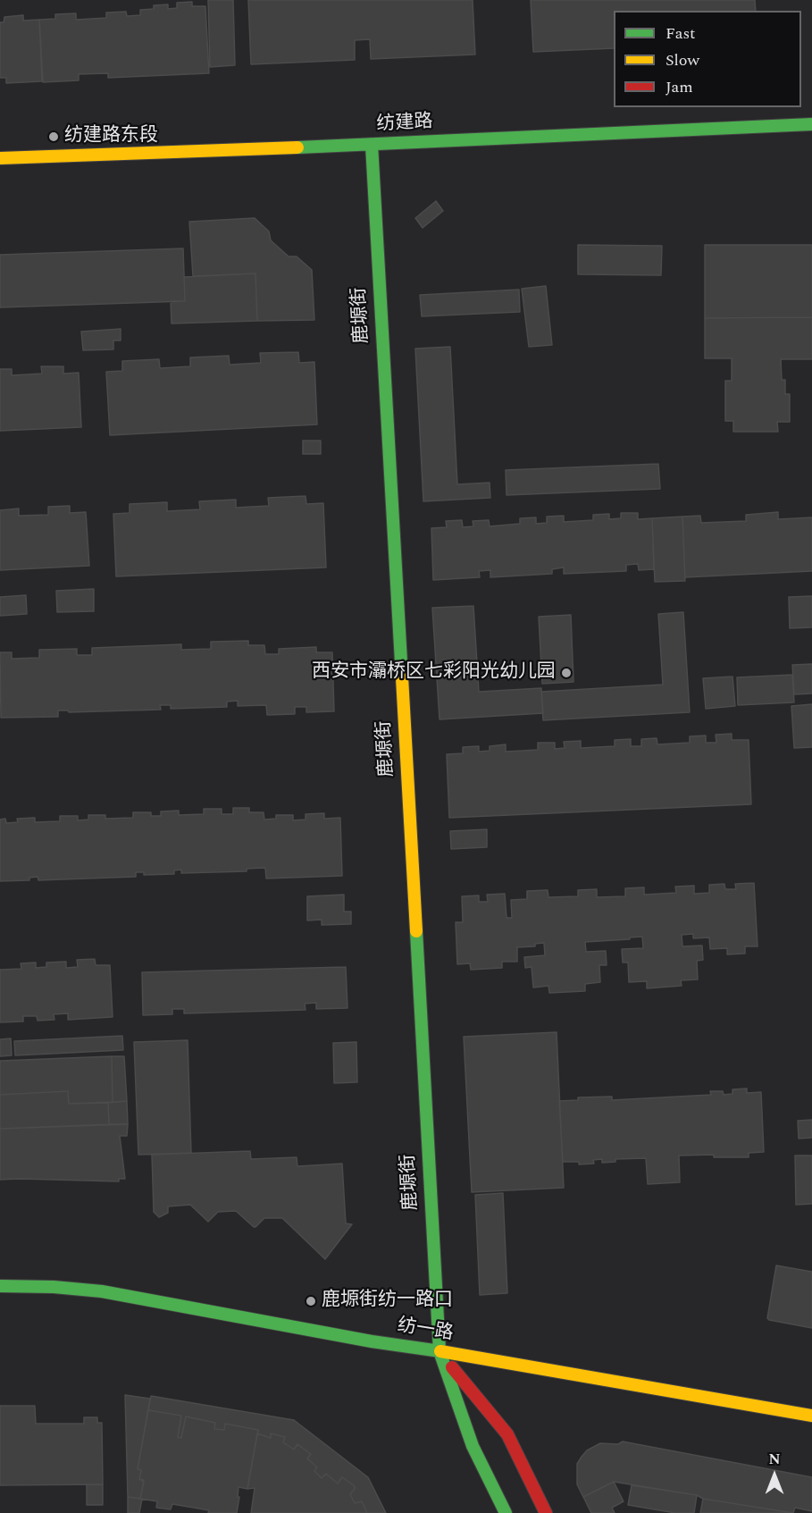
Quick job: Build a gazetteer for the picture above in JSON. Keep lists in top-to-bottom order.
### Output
{
  "streets": {
    "street": ["纺建路", "鹿塬街", "纺一路"]
  },
  "crossings": [
    ["纺建路", "鹿塬街"],
    ["鹿塬街", "纺一路"]
  ],
  "places": ["纺建路东段", "西安市灞桥区七彩阳光幼儿园", "鹿塬街纺一路口"],
  "legend": ["Fast", "Slow", "Jam"],
  "north": "top"
}
